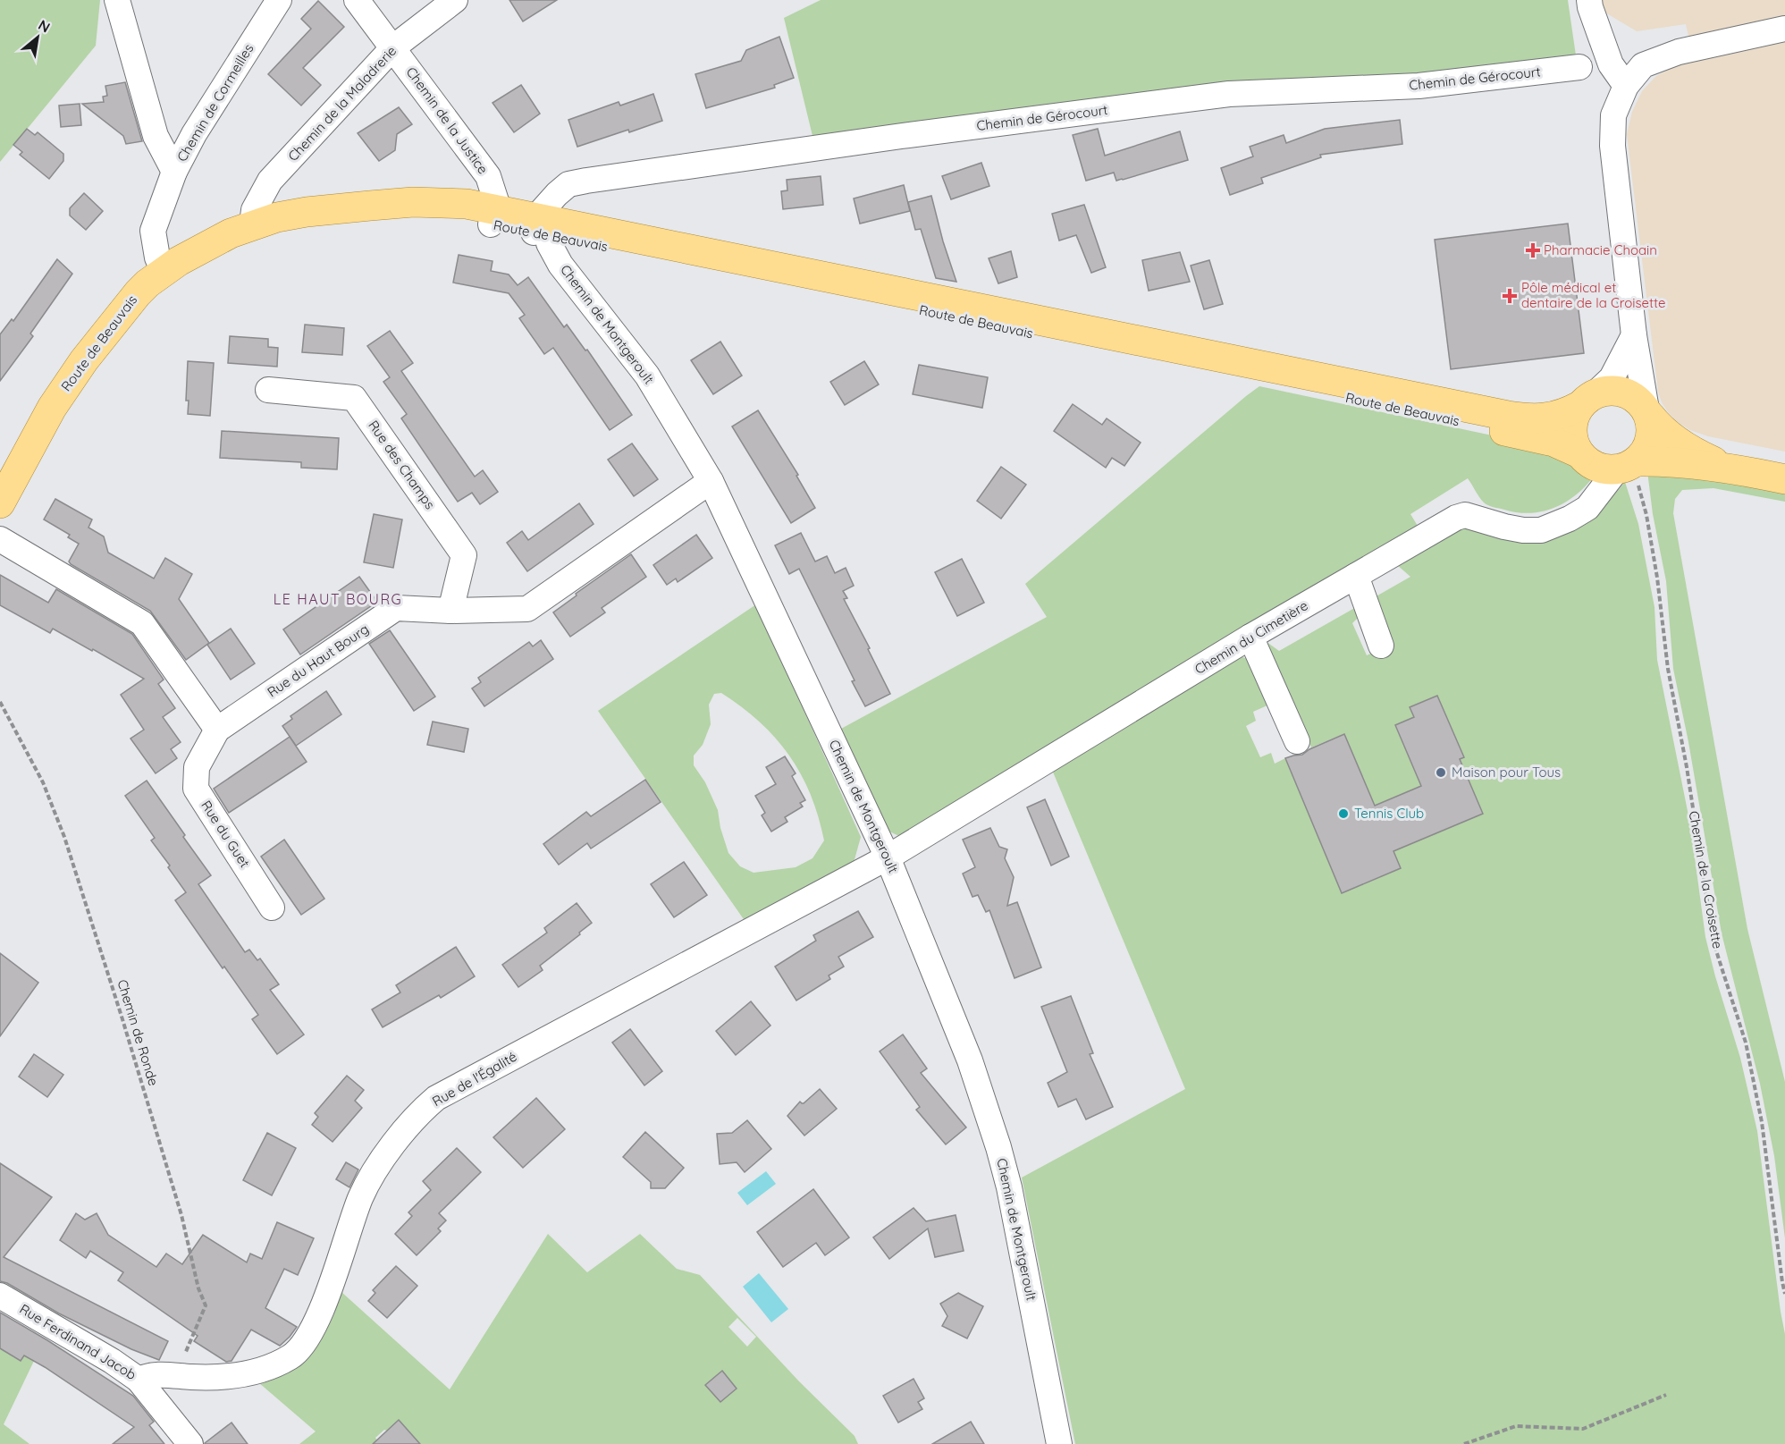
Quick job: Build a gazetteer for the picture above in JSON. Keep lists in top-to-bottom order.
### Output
{
  "streets": {
    "main road": ["Route de Beauvais"],
    "street": [
      "Chemin de Gérocourt",
      "Chemin de Cormeilles",
      "Chemin de la Maladrerie",
      "Chemin de la Justice",
      "Chemin de Montgeroult",
      "Rue des Champs",
      "Chemin du Cimetière",
      "Rue du Haut Bourg",
      "Rue du Guet",
      "Rue de l'Égalité",
      "Rue Ferdinand Jacob"
    ],
    "path": ["Chemin de la Croisette", "Chemin de Ronde"]
  },
  "crossings": [
    ["Chemin de Gérocourt", "Route de Beauvais"],
    ["Chemin de Gérocourt", "Chemin de Montgeroult"],
    ["Chemin de Cormeilles", "Route de Beauvais"],
    ["Chemin de la Maladrerie", "Chemin de la Justice"],
    ["Chemin de la Maladrerie", "Route de Beauvais"],
    ["Chemin de la Justice", "Route de Beauvais"],
    ["Route de Beauvais", "Chemin de Montgeroult"],
    ["Route de Beauvais", "Chemin du Cimetière"],
    ["Route de Beauvais", "Chemin de la Croisette"],
    ["Chemin de Montgeroult", "Chemin du Cimetière"],
    ["Chemin de Montgeroult", "Rue du Haut Bourg"],
    ["Chemin de Montgeroult", "Rue de l'Égalité"],
    ["Rue des Champs", "Rue du Haut Bourg"],
    ["Chemin du Cimetière", "Chemin de la Croisette"],
    ["Chemin du Cimetière", "Rue de l'Égalité"],
    ["Rue du Haut Bourg", "Rue du Guet"],
    ["Chemin de Ronde", "Rue de l'Égalité"],
    ["Rue de l'Égalité", "Rue Ferdinand Jacob"]
  ],
  "districts": ["LE HAUT BOURG"],
  "places": {
    "health": ["Pharmacie Choain", "Pôle médical et dentaire de la Croisette"],
    "other": ["Maison pour Tous", "Tennis Club"]
  },
  "north": "top right"
}
